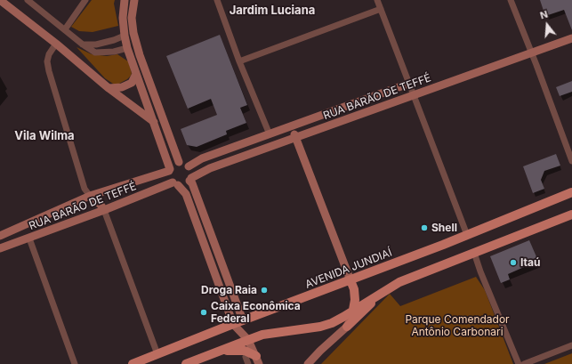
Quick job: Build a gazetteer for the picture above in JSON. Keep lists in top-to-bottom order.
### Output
{
  "streets": {
    "main road": ["RUA BARÃO DE TEFFÉ", "AVENIDA JUNDIAÍ"]
  },
  "districts": ["Jardim Luciana", "Vila Wilma"],
  "parks": ["Parque Comendador Antônio Carbonari"],
  "places": [
    "Shell",
    "Itaú",
    "Droga Raia",
    "Caixa Econômica Federal"
  ],
  "north": "top"
}
